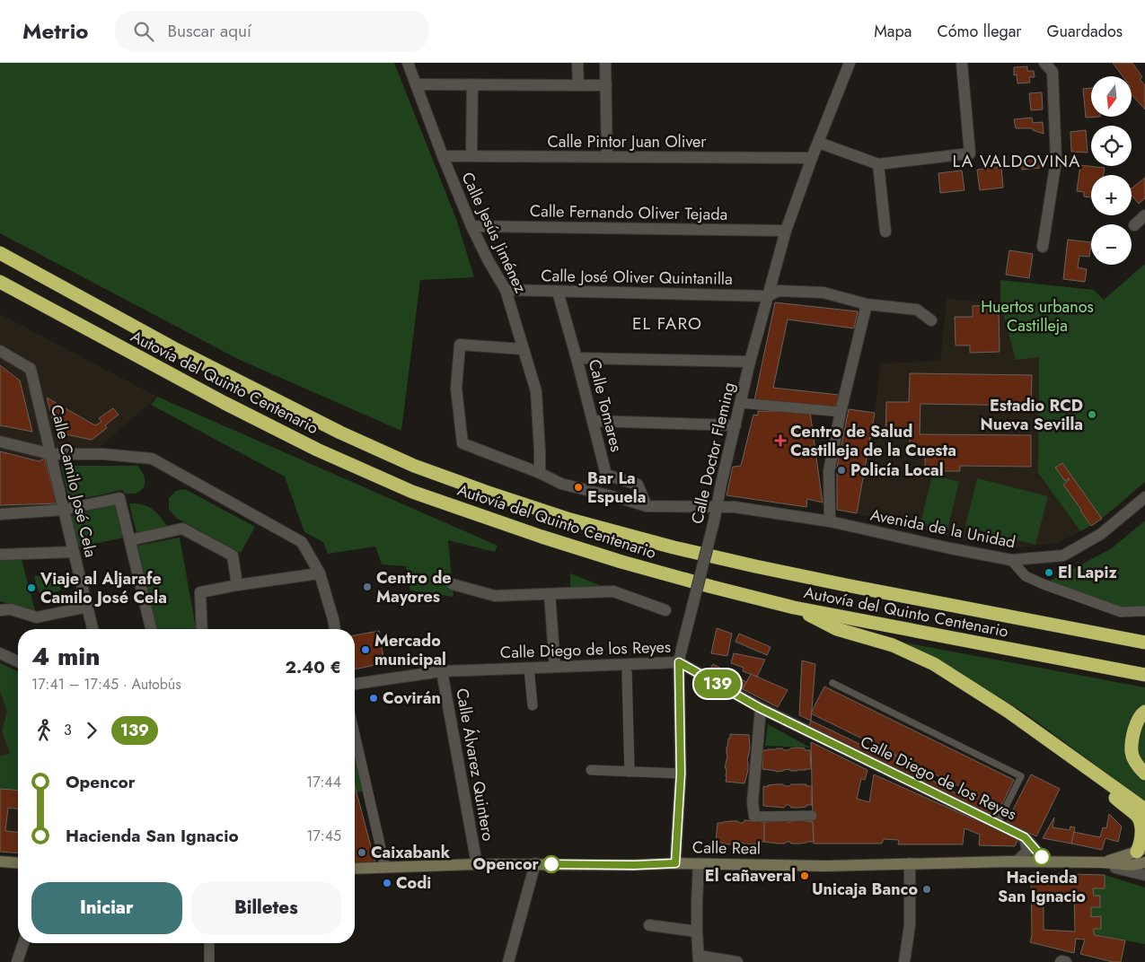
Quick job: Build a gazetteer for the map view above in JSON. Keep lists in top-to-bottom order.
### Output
{
  "streets": {
    "highway": ["Autovía del Quinto Centenario"],
    "main road": ["Calle Real"],
    "street": [
      "Calle Pintor Juan Oliver",
      "Calle Fernando Oliver Tejada",
      "Calle Jesús Jiménez",
      "Calle José Oliver Quintanilla",
      "Calle Tomares",
      "Calle Doctor Fleming",
      "Calle Camilo José Cela",
      "Avenida de la Unidad",
      "Calle Diego de los Reyes",
      "Calle Álvarez Quintero"
    ]
  },
  "crossings": [
    ["Calle Pintor Juan Oliver", "Calle Jesús Jiménez"],
    ["Calle Pintor Juan Oliver", "Calle Doctor Fleming"],
    ["Calle Fernando Oliver Tejada", "Calle Jesús Jiménez"],
    ["Calle Fernando Oliver Tejada", "Calle Doctor Fleming"],
    ["Calle Jesús Jiménez", "Calle José Oliver Quintanilla"],
    ["Calle Jesús Jiménez", "Avenida de la Unidad"],
    ["Calle José Oliver Quintanilla", "Calle Tomares"],
    ["Calle José Oliver Quintanilla", "Calle Doctor Fleming"],
    ["Calle Tomares", "Avenida de la Unidad"],
    ["Calle Doctor Fleming", "Avenida de la Unidad"],
    ["Calle Doctor Fleming", "Calle Diego de los Reyes"],
    ["Calle Doctor Fleming", "Calle Real"],
    ["Calle Diego de los Reyes", "Calle Álvarez Quintero"],
    ["Calle Diego de los Reyes", "Calle Real"],
    ["Calle Álvarez Quintero", "Calle Real"]
  ],
  "districts": ["LA VALDOVINA", "EL FARO"],
  "parks": ["Huertos urbanos Castilleja"],
  "places": {
    "other": [
      "Estadio RCD Nueva Sevilla",
      "Policía Local",
      "Bar La Espuela",
      "El Lapiz",
      "Centro de Mayores",
      "Viaje al Aljarafe Camilo José Cela",
      "Mercado municipal",
      "Covirán",
      "Caixabank",
      "Hacienda San Ignacio",
      "Opencor",
      "El cañaveral",
      "Codi",
      "Unicaja Banco"
    ],
    "health": ["Centro de Salud Castilleja de la Cuesta"]
  },
  "lines": ["bus line 139"],
  "north": "bottom",
  "page": {
    "header": "Metrio",
    "search": "Buscar aquí",
    "nav": ["Mapa", "Cómo llegar", "Guardados"],
    "on_map": "139",
    "map_buttons": ["+", "−"],
    "heading": ["4 min", "17:41 – 17:45 · Autobús", "2.40 €"],
    "legs": ["3", "139"],
    "list": [
      {
        "name": "Opencor",
        "value": "17:44"
      },
      {
        "name": "Hacienda San Ignacio",
        "value": "17:45"
      }
    ],
    "buttons": ["Iniciar", "Billetes"]
  }
}
